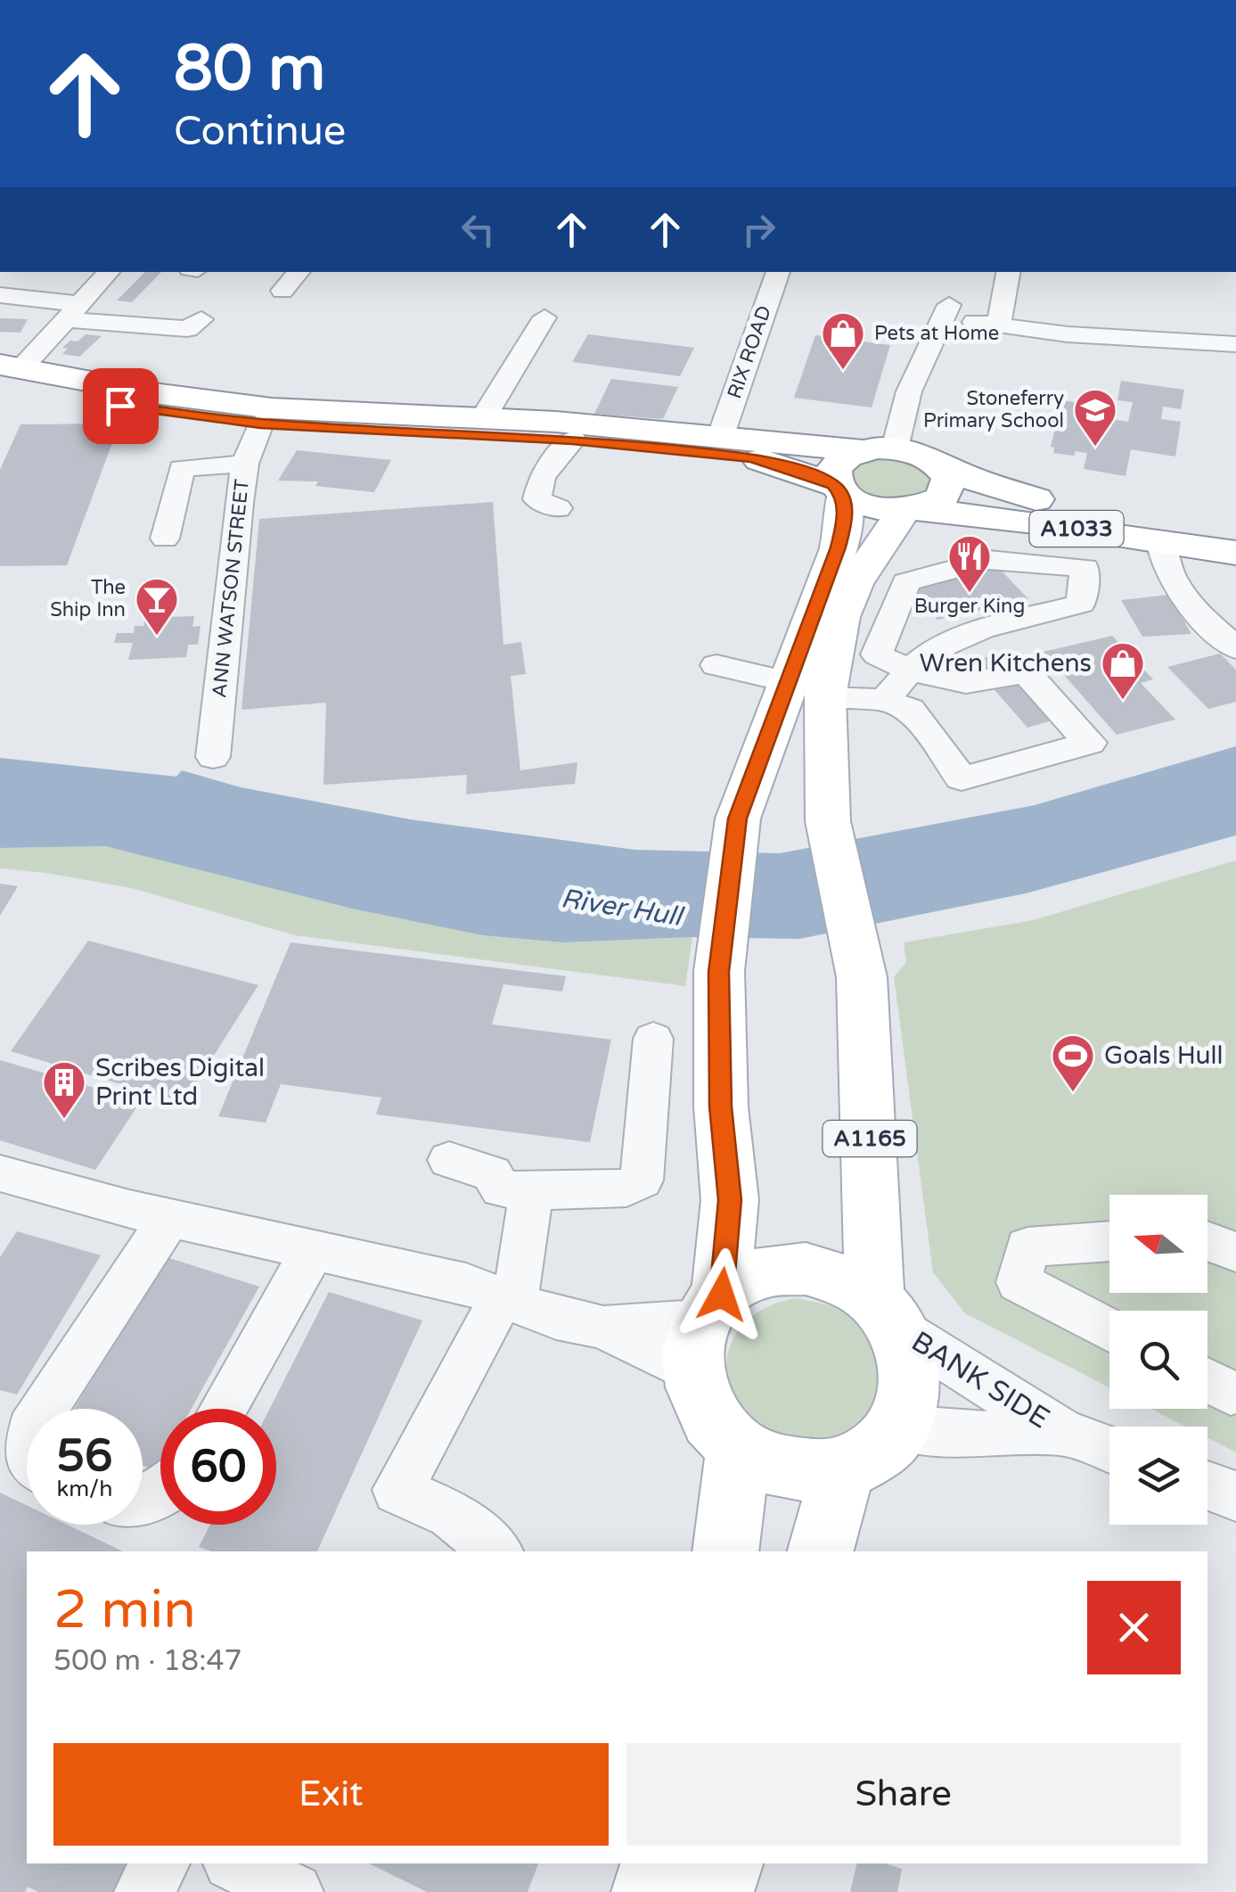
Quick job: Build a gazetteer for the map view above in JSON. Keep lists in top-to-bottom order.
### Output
{
  "streets": {
    "main road": ["A1033", "A1165"],
    "street": ["RIX ROAD", "ANN WATSON STREET", "BANK SIDE"]
  },
  "crossings": [
    ["A1033", "A1165"],
    ["A1165", "BANK SIDE"]
  ],
  "water": ["River Hull"],
  "places": {
    "shop": ["Pets at Home", "Wren Kitchens"],
    "school or university": ["Stoneferry Primary School"],
    "restaurant": ["Burger King"],
    "bar": ["The Ship Inn"],
    "sports": ["Goals Hull"],
    "building": ["Scribes Digital Print Ltd"]
  },
  "north": "left",
  "page": {
    "turn": ["80 m", "Continue"],
    "speed": "56 km/h",
    "limit": "60",
    "heading": ["2 min", "500 m · 18:47"],
    "buttons": ["Exit", "Share"]
  }
}
